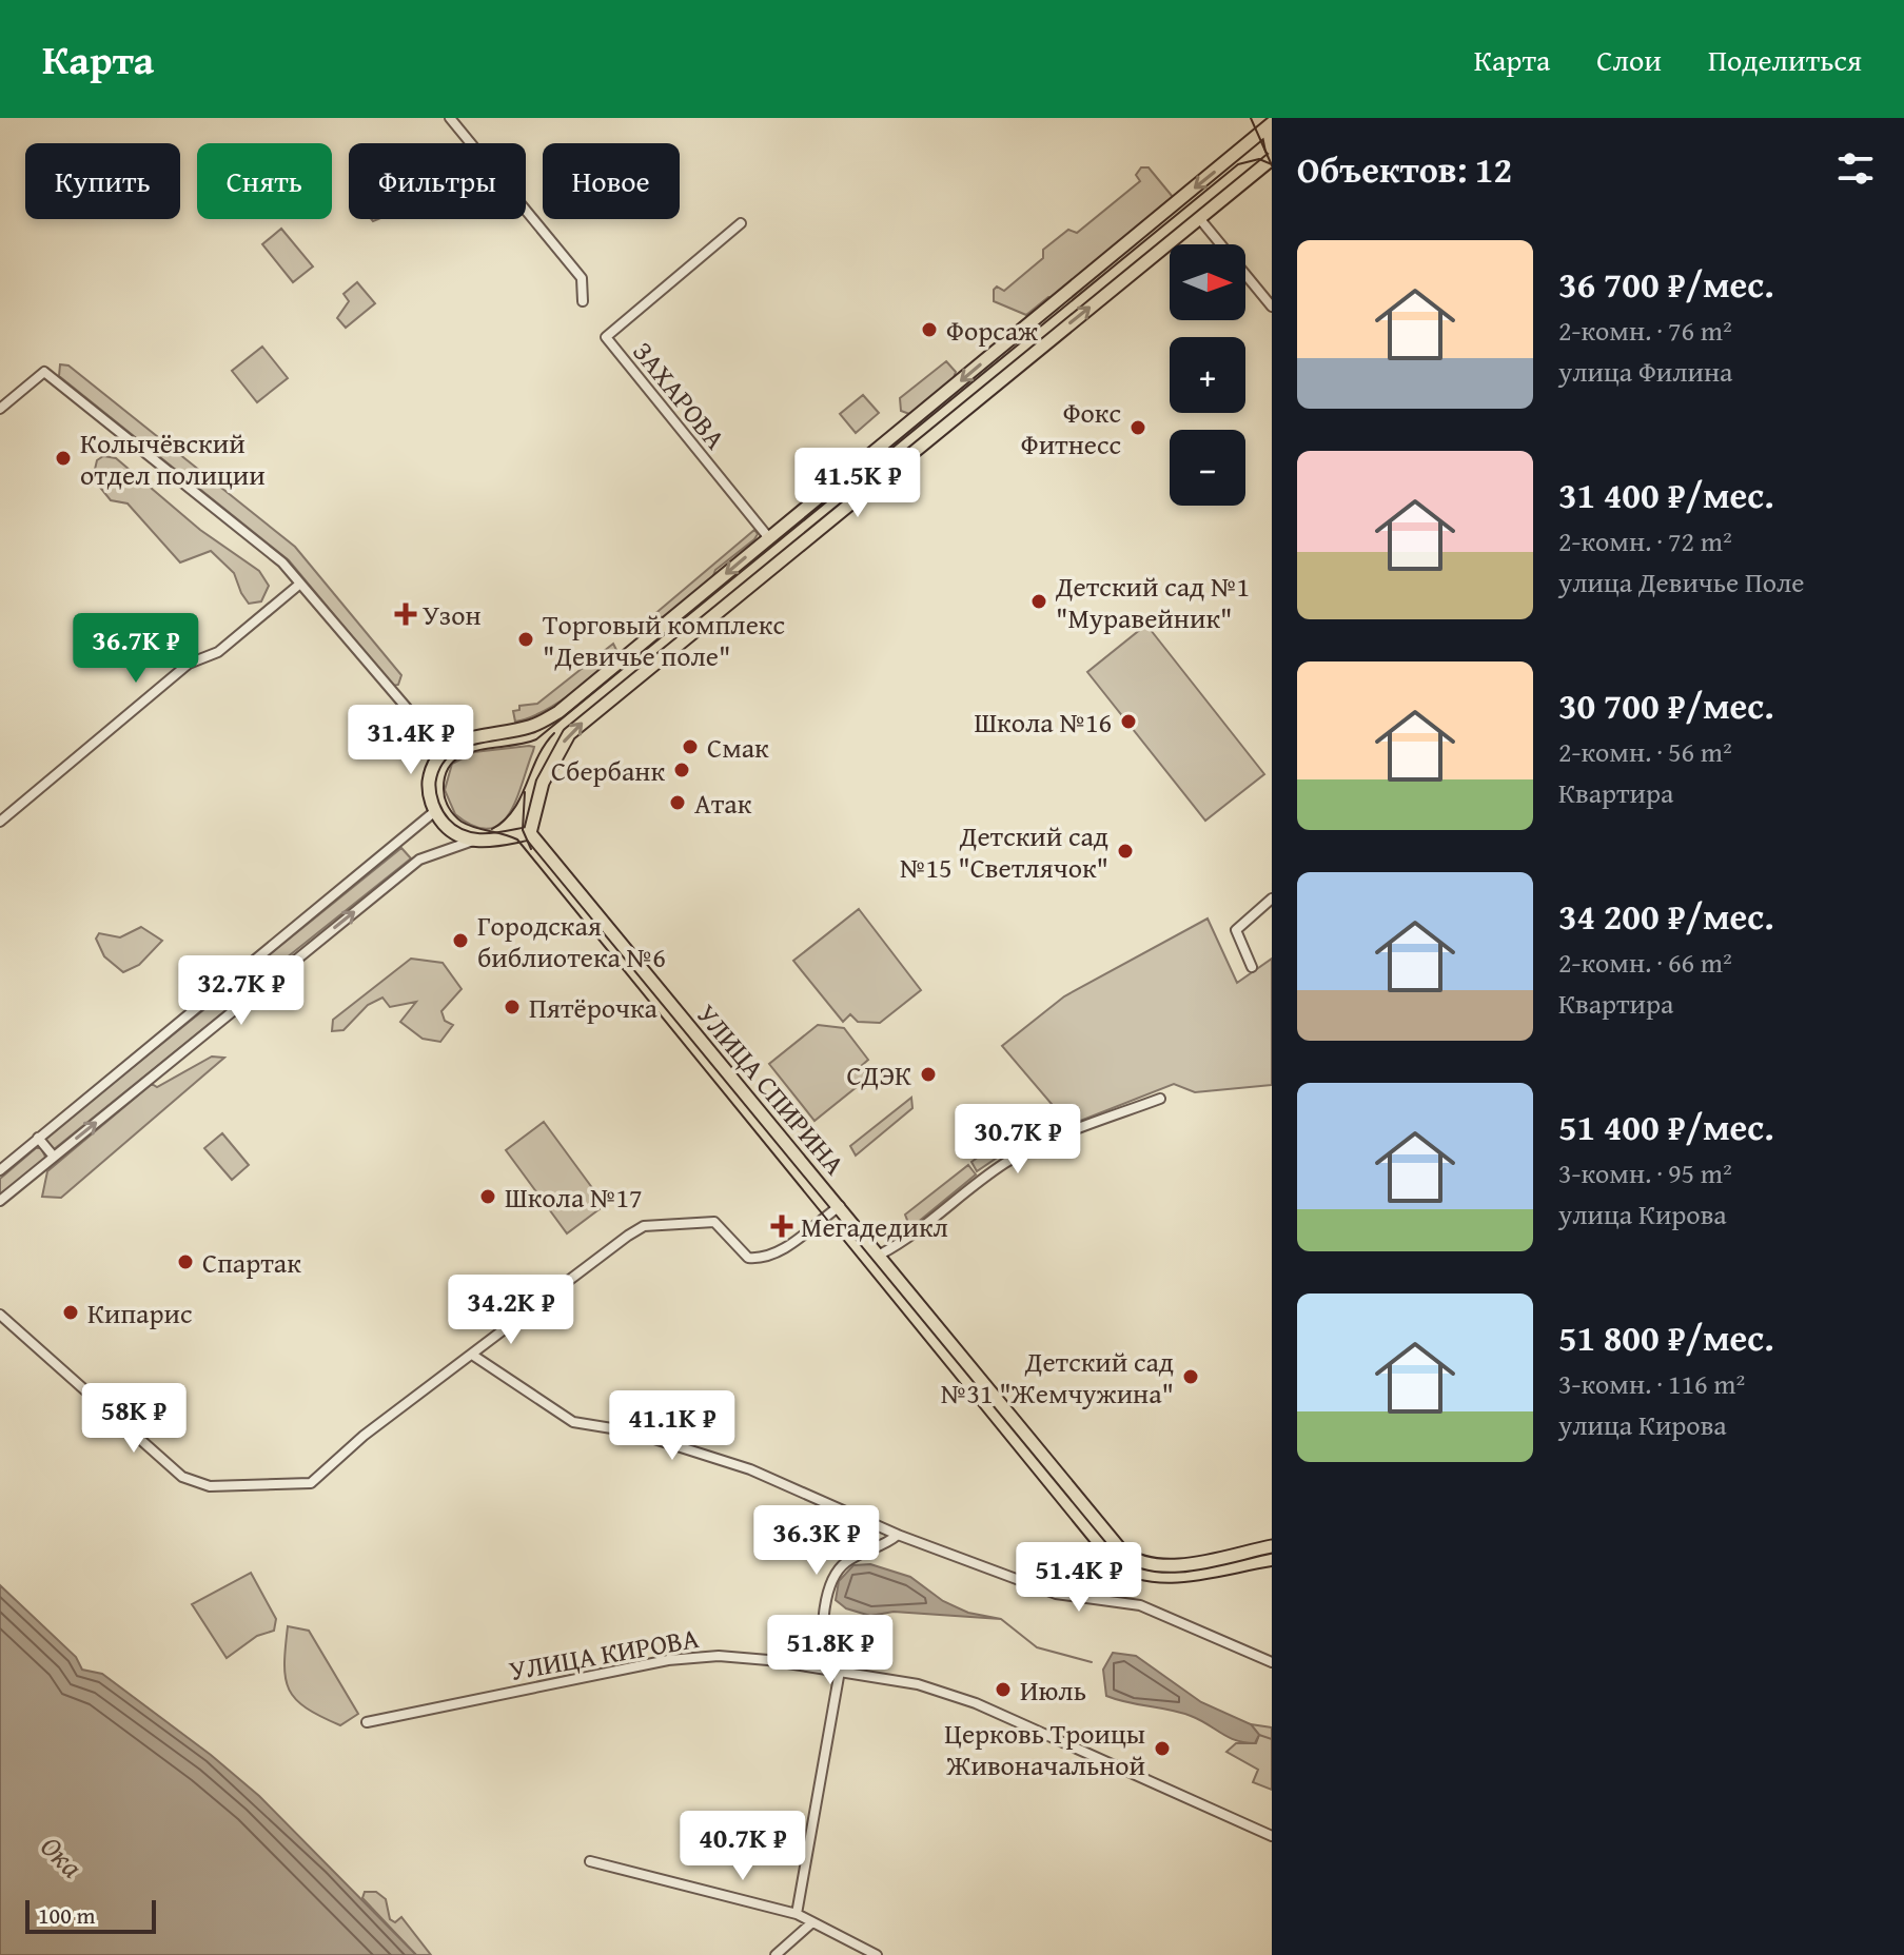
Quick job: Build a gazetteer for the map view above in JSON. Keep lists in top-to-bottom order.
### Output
{
  "streets": {
    "main road": ["УЛИЦА СПИРИНА"],
    "street": ["ЗАХАРОВА", "УЛИЦА КИРОВА"]
  },
  "water": ["Ока"],
  "places": {
    "other": [
      "Форсаж",
      "Фокс Фитнесс",
      "Колычёвский отдел полиции",
      "Детский сад №1 \"Муравейник\"",
      "Торговый комплекс \"Девичье поле\"",
      "Школа №16",
      "Смак",
      "Сбербанк",
      "Атак",
      "Детский сад №15 \"Светлячок\"",
      "Городская библиотека №6",
      "Пятёрочка",
      "СДЭК",
      "Школа №17",
      "Спартак",
      "Кипарис",
      "Детский сад №31 \"Жемчужина\"",
      "Июль",
      "Церковь Троицы Живоначальной"
    ],
    "health": ["Узон", "Мегадедикл"]
  },
  "scale_bar": "100 m",
  "north": "right",
  "page": {
    "header": "Карта",
    "nav": ["Карта", "Слои", "Поделиться"],
    "heading": "Объектов: 12",
    "chip": [
      "Купить",
      "Снять",
      "Фильтры",
      "Новое"
    ],
    "list": [
      {
        "name": "36 700 ₽/мес.",
        "note": "2-комн. · 76 m² · улица Филина"
      },
      {
        "name": "31 400 ₽/мес.",
        "note": "2-комн. · 72 m² · улица Девичье Поле"
      },
      {
        "name": "30 700 ₽/мес.",
        "note": "2-комн. · 56 m² · Квартира"
      },
      {
        "name": "34 200 ₽/мес.",
        "note": "2-комн. · 66 m² · Квартира"
      },
      {
        "name": "51 400 ₽/мес.",
        "note": "3-комн. · 95 m² · улица Кирова"
      },
      {
        "name": "51 800 ₽/мес.",
        "note": "3-комн. · 116 m² · улица Кирова"
      }
    ],
    "map_buttons": ["+", "−"],
    "price": [
      "41.5K ₽",
      "36.7K ₽",
      "31.4K ₽",
      "32.7K ₽",
      "30.7K ₽",
      "34.2K ₽",
      "58K ₽",
      "41.1K ₽",
      "36.3K ₽",
      "51.4K ₽",
      "51.8K ₽",
      "40.7K ₽"
    ],
    "scale": "100 m"
  }
}
